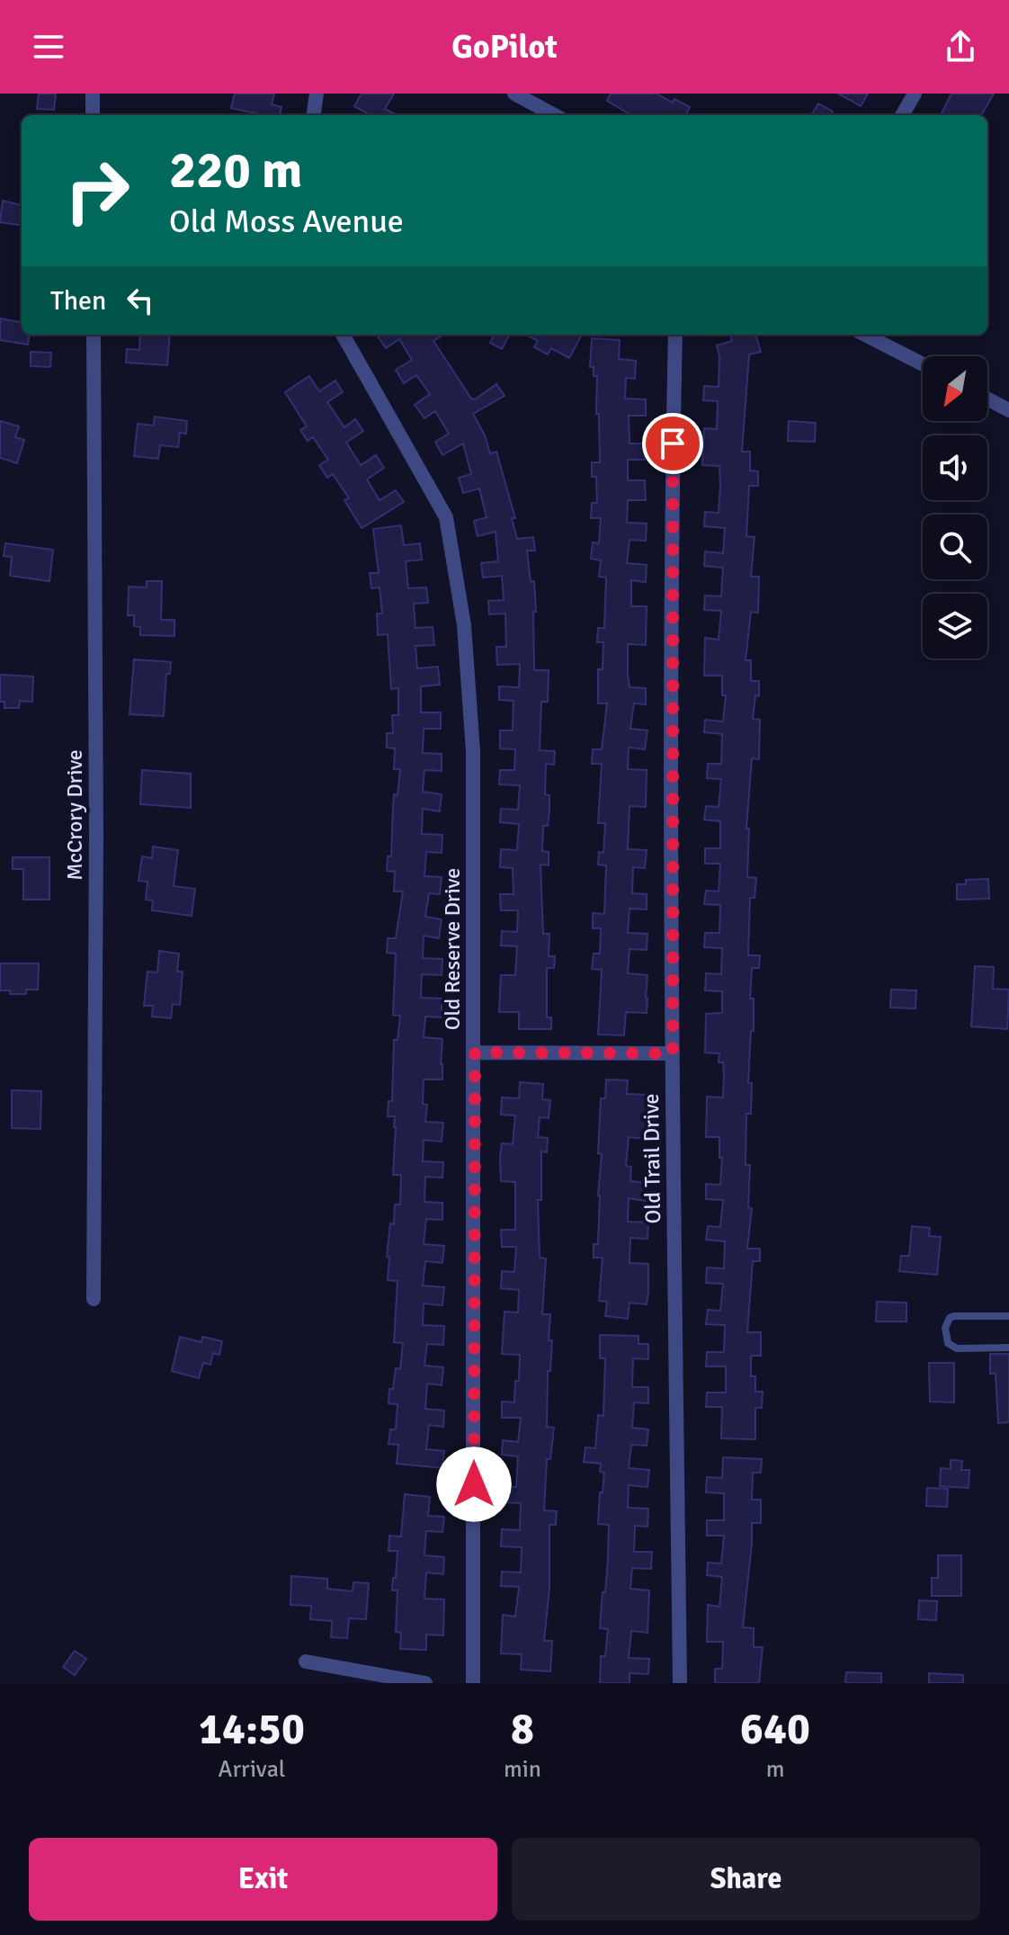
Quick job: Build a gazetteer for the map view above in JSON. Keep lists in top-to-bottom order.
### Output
{
  "streets": {
    "street": ["McCrory Drive", "Old Reserve Drive", "Old Trail Drive"]
  },
  "north": "bottom left",
  "page": {
    "header": "GoPilot",
    "turn": ["220 m", "Old Moss Avenue"],
    "then": "Then",
    "eta": [
      "14:50",
      "Arrival",
      "8",
      "min",
      "640",
      "m"
    ],
    "buttons": ["Exit", "Share"]
  }
}
